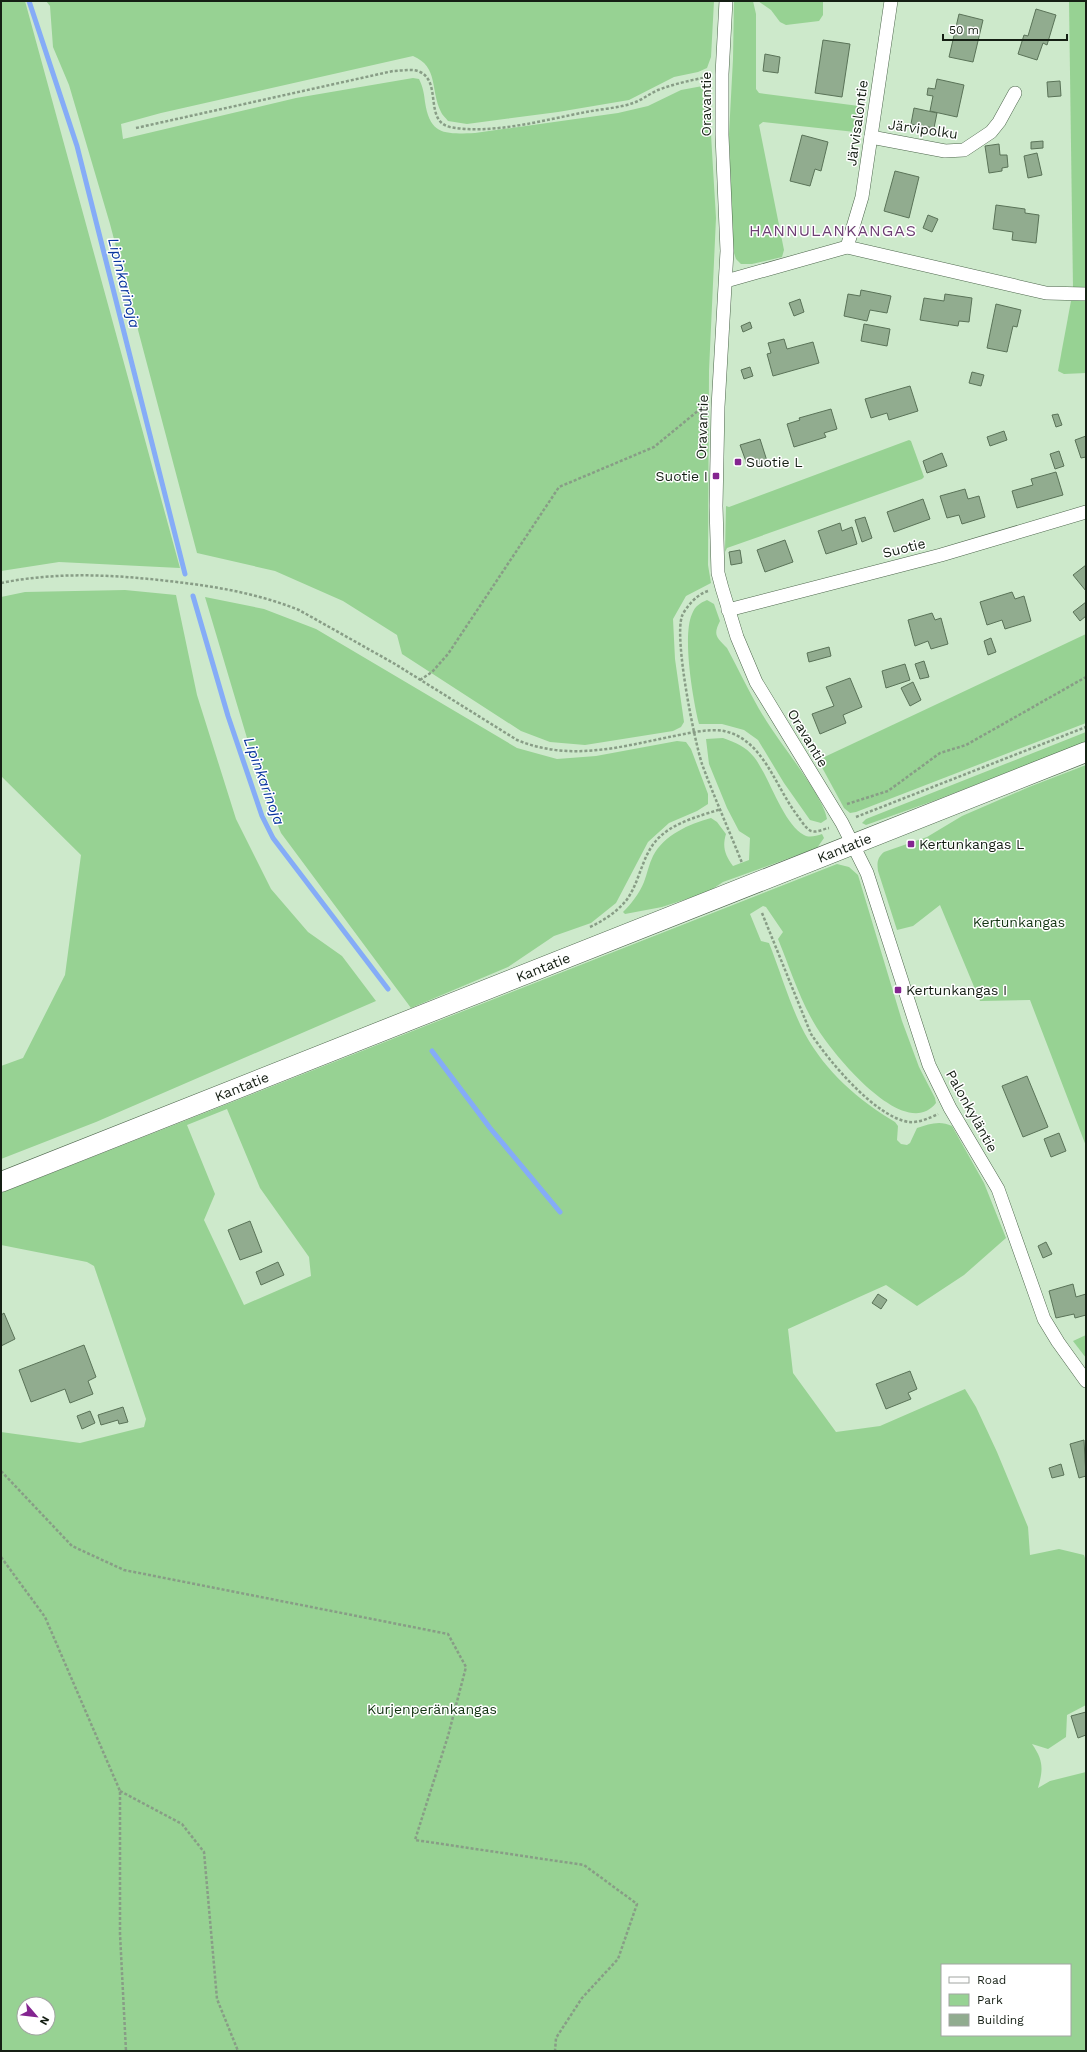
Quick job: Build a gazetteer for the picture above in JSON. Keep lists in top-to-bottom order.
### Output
{
  "streets": {
    "main road": ["Kantatie"],
    "street": [
      "Oravantie",
      "Järvisalontie",
      "Järvipolku",
      "Suotie",
      "Palonkyläntie"
    ]
  },
  "crossings": [
    ["Oravantie", "Suotie"],
    ["Oravantie", "Kantatie"],
    ["Oravantie", "Palonkyläntie"],
    ["Järvisalontie", "Järvipolku"],
    ["Kantatie", "Palonkyläntie"]
  ],
  "districts": ["HANNULANKANGAS"],
  "water": ["Lipinkarinoja"],
  "parks": ["Kertunkangas", "Kurjenperänkangas"],
  "places": {
    "transit": [
      "Suotie L",
      "Suotie I",
      "Kertunkangas L",
      "Kertunkangas I"
    ]
  },
  "legend": ["Road", "Park", "Building"],
  "scale_bar": "50 m",
  "north": "bottom right"
}
